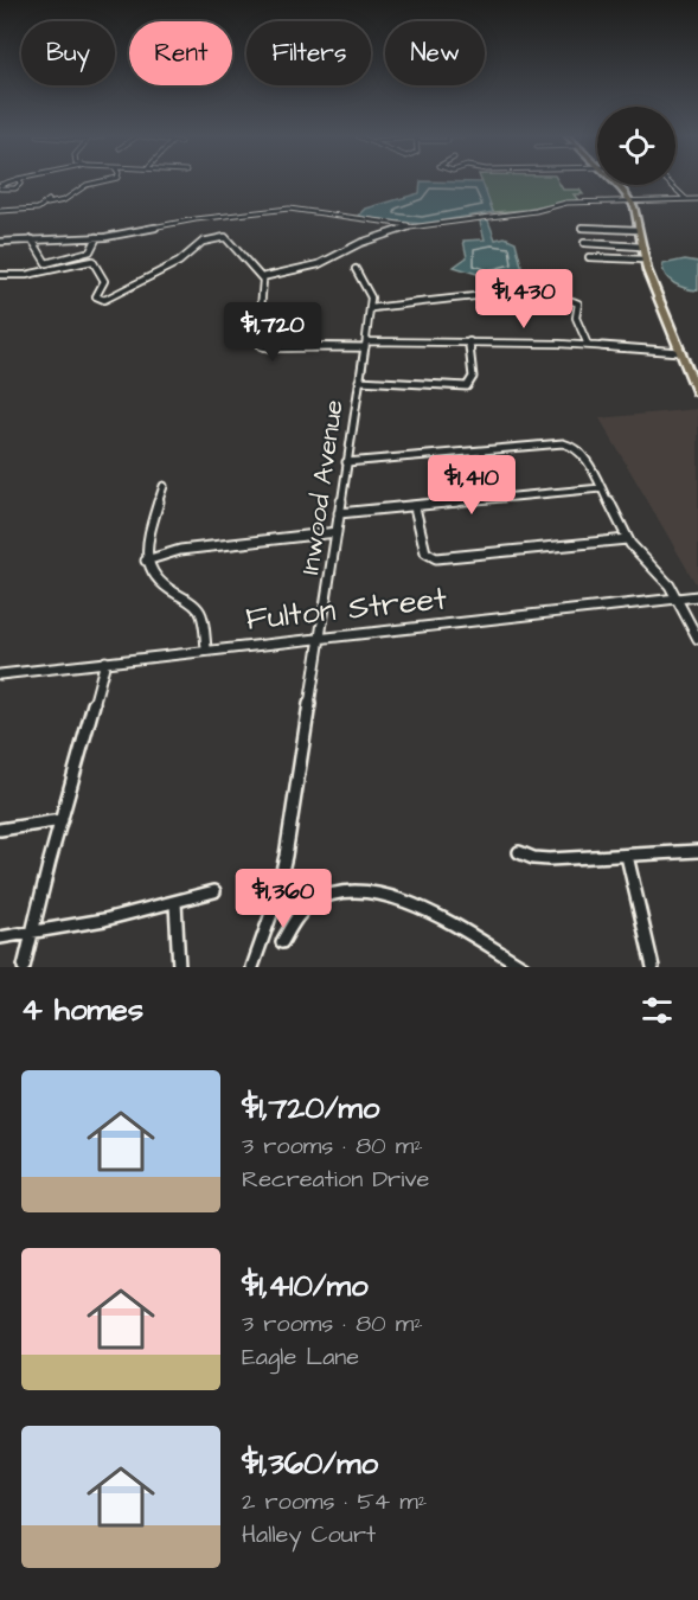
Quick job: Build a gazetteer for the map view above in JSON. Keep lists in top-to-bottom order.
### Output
{
  "streets": {
    "street": ["Inwood Avenue", "Fulton Street"]
  },
  "crossings": [
    ["Inwood Avenue", "Fulton Street"]
  ],
  "page": {
    "chip": [
      "Buy",
      "Rent",
      "Filters",
      "New"
    ],
    "price": [
      "$1,430",
      "$1,720",
      "$1,410",
      "$1,360"
    ],
    "heading": "4 homes",
    "list": [
      {
        "name": "$1,720/mo",
        "note": "3 rooms · 80 m² · Recreation Drive"
      },
      {
        "name": "$1,410/mo",
        "note": "3 rooms · 80 m² · Eagle Lane"
      },
      {
        "name": "$1,360/mo",
        "note": "2 rooms · 54 m² · Halley Court"
      }
    ]
  }
}
